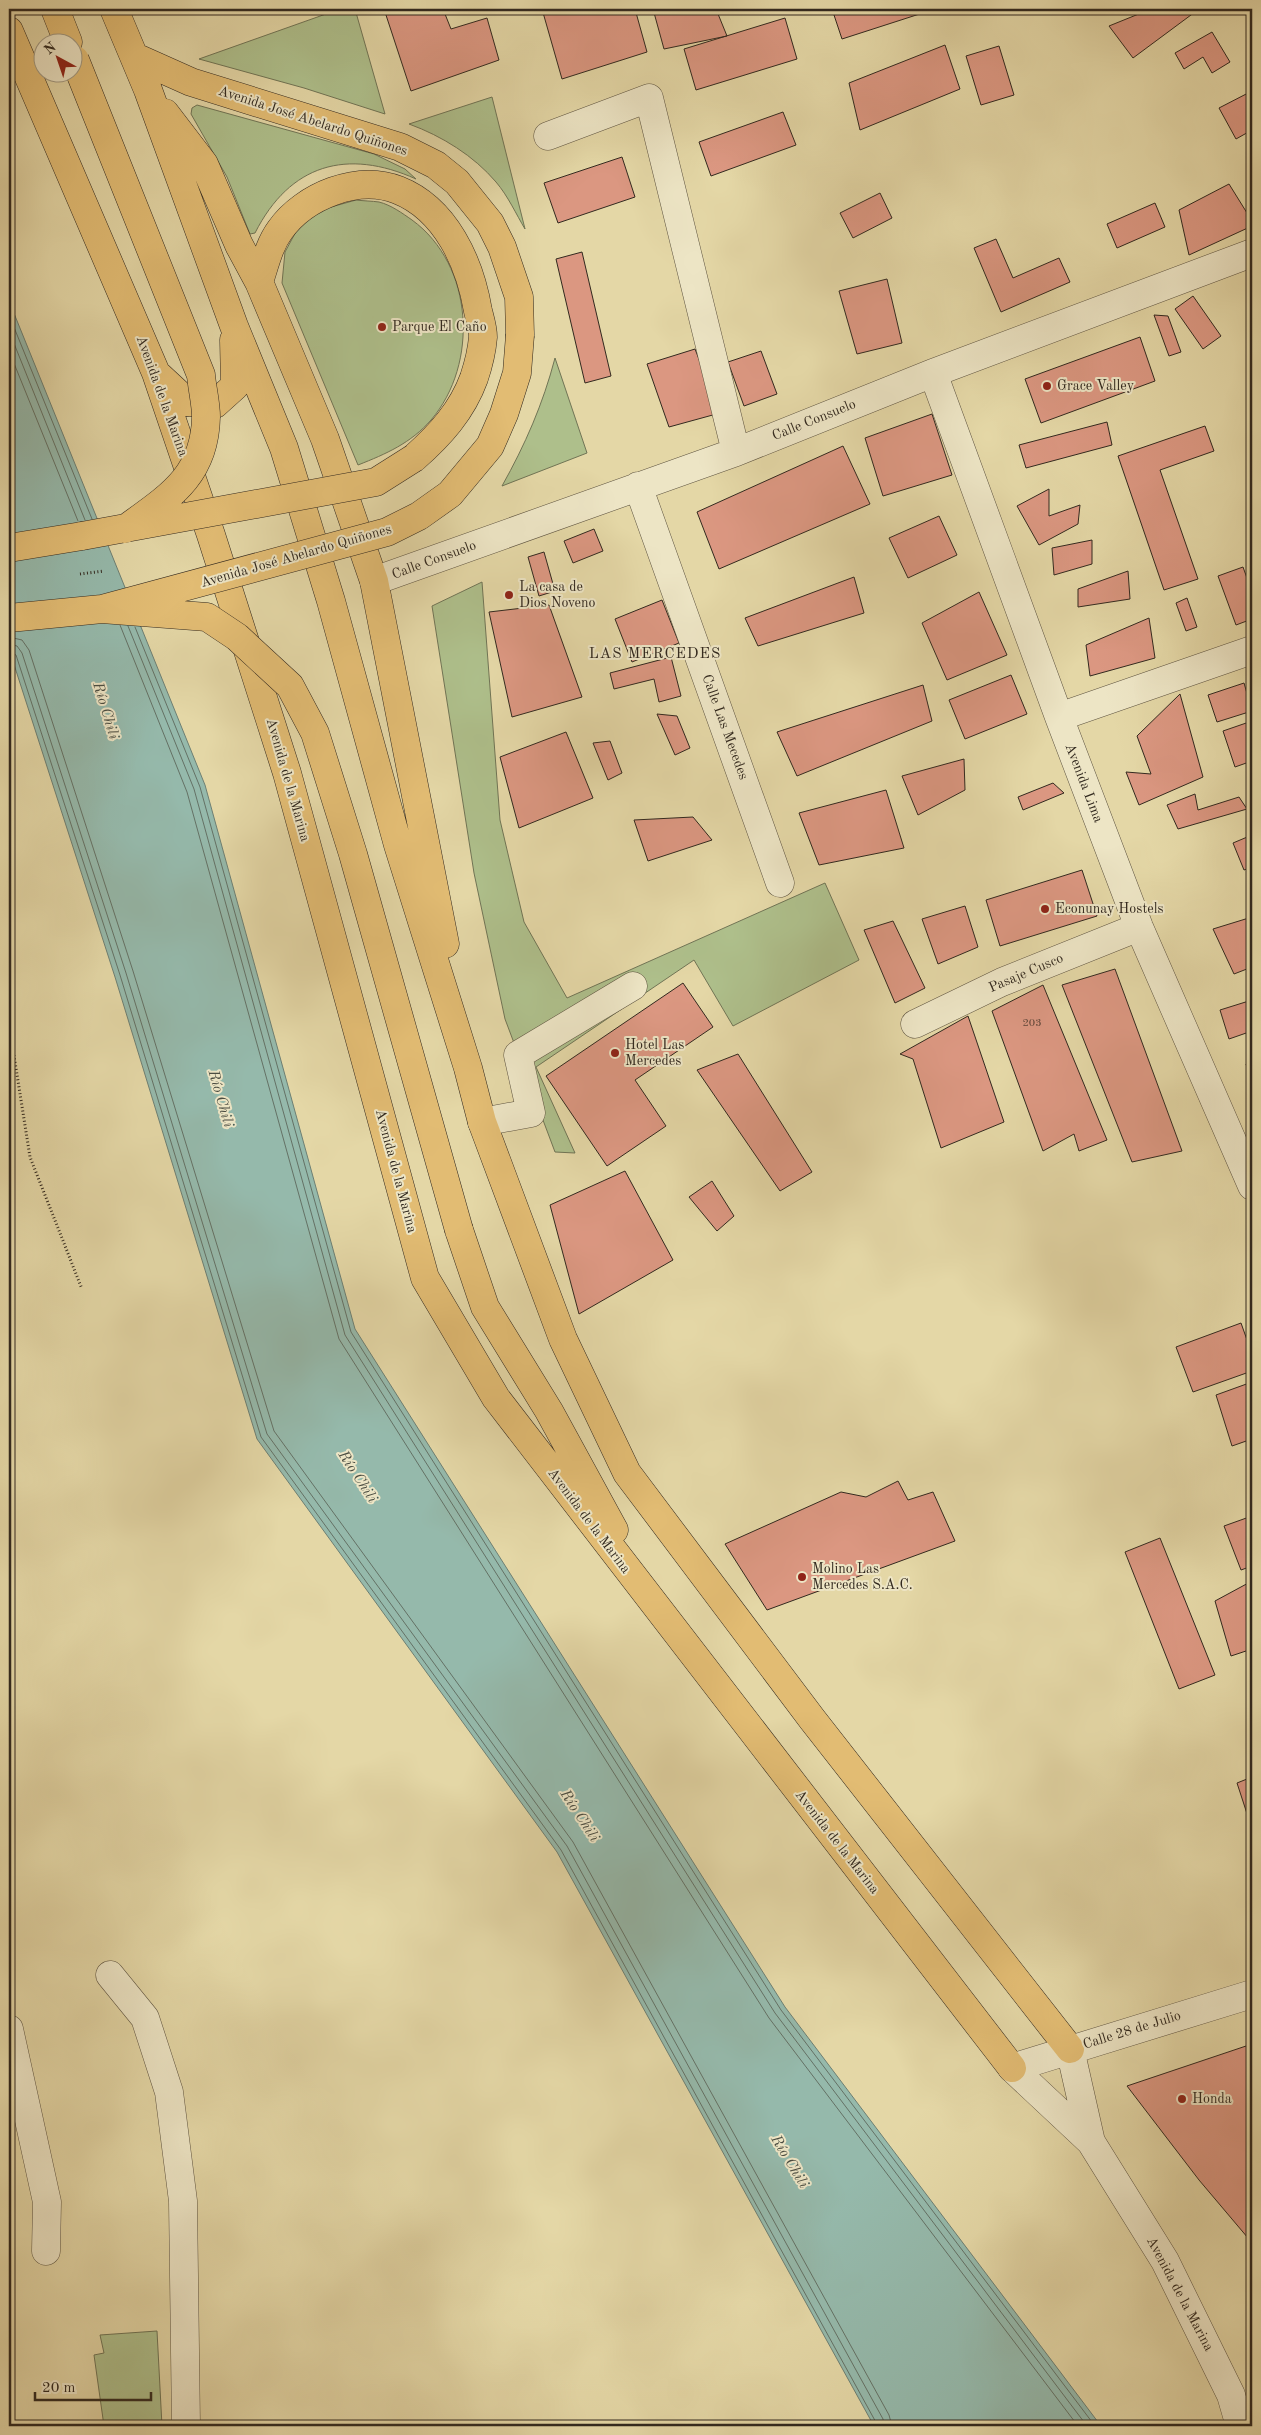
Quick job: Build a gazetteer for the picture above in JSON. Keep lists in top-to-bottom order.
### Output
{
  "streets": {
    "main road": ["Avenida José Abelardo Quiñones", "Avenida de la Marina"],
    "street": [
      "Calle Consuelo",
      "Calle Las Mecedes",
      "Avenida Lima",
      "Pasaje Cusco",
      "Calle 28 de Julio"
    ]
  },
  "crossings": [
    ["Avenida José Abelardo Quiñones", "Avenida de la Marina"],
    ["Avenida de la Marina", "Calle 28 de Julio"],
    ["Calle Consuelo", "Calle Las Mecedes"],
    ["Calle Consuelo", "Avenida Lima"],
    ["Avenida Lima", "Pasaje Cusco"]
  ],
  "districts": ["LAS MERCEDES"],
  "water": ["Río Chili"],
  "places": [
    "Parque El Caño",
    "Grace Valley",
    "La casa de Dios Noveno",
    "Econunay Hostels",
    "Hotel Las Mercedes",
    "Molino Las Mercedes S.A.C.",
    "Honda"
  ],
  "house_numbers": ["203"],
  "scale_bar": "20 m",
  "north": "top left"
}
